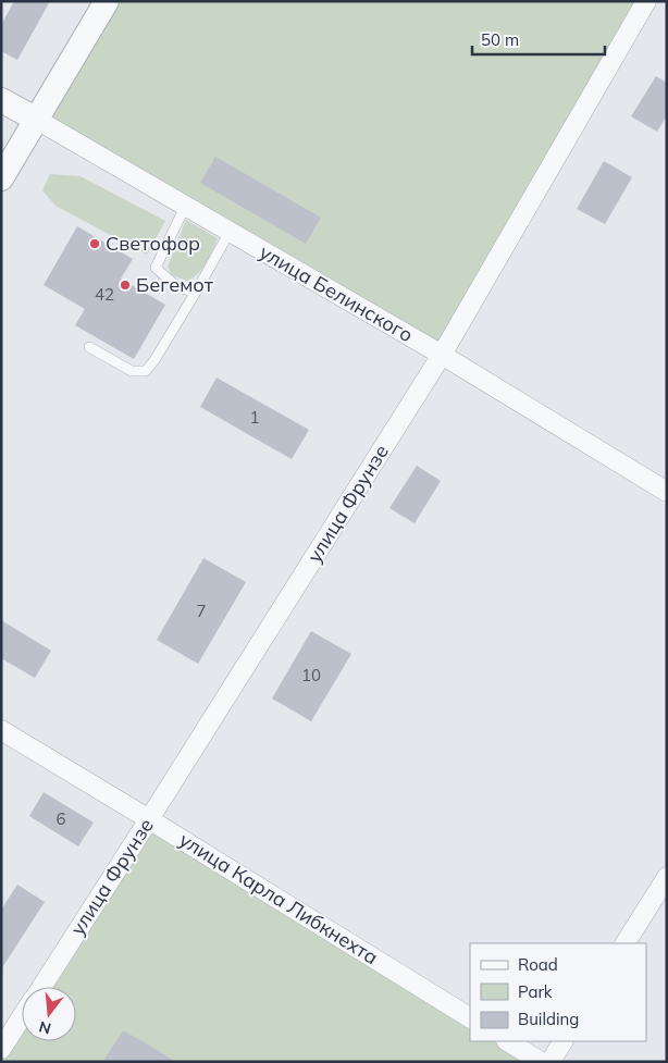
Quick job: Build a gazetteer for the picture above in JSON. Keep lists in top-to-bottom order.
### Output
{
  "streets": {
    "street": ["улица Белинского", "улица Фрунзе", "улица Карла Либкнехта"]
  },
  "crossings": [
    ["улица Белинского", "улица Фрунзе"],
    ["улица Фрунзе", "улица Карла Либкнехта"]
  ],
  "places": ["Светофор", "Бегемот"],
  "house_numbers": [
    "42",
    "1",
    "7",
    "10",
    "6"
  ],
  "legend": ["Road", "Park", "Building"],
  "scale_bar": "50 m",
  "north": "bottom"
}
